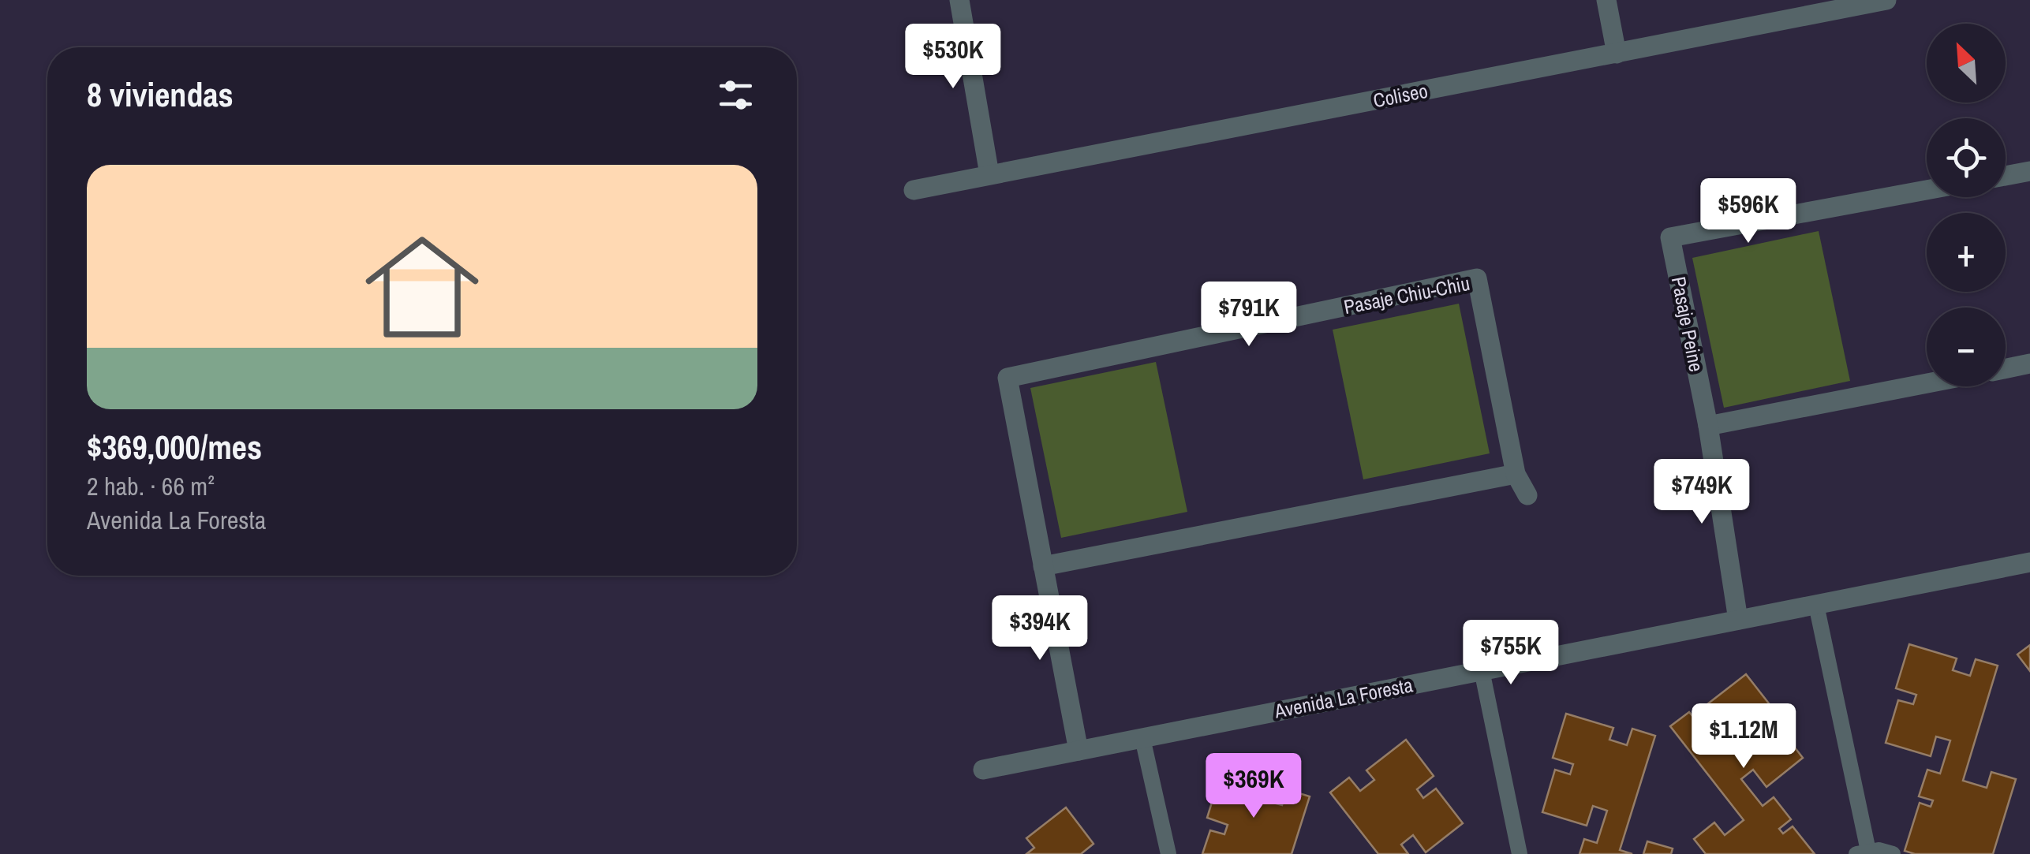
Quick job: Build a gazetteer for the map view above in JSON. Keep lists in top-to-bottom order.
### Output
{
  "streets": {
    "street": [
      "Coliseo",
      "Pasaje Chiu-Chiu",
      "Pasaje Peine",
      "Avenida La Foresta"
    ]
  },
  "crossings": [
    ["Pasaje Chiu-Chiu", "Avenida La Foresta"],
    ["Pasaje Peine", "Avenida La Foresta"]
  ],
  "north": "top left",
  "page": {
    "map_buttons": ["+", "−"],
    "price": [
      "$530K",
      "$596K",
      "$791K",
      "$749K",
      "$394K",
      "$755K",
      "$1.12M",
      "$369K"
    ],
    "heading": "8 viviendas",
    "list": [
      {
        "name": "$369,000/mes",
        "note": "2 hab. · 66 m² · Avenida La Foresta"
      }
    ]
  }
}
